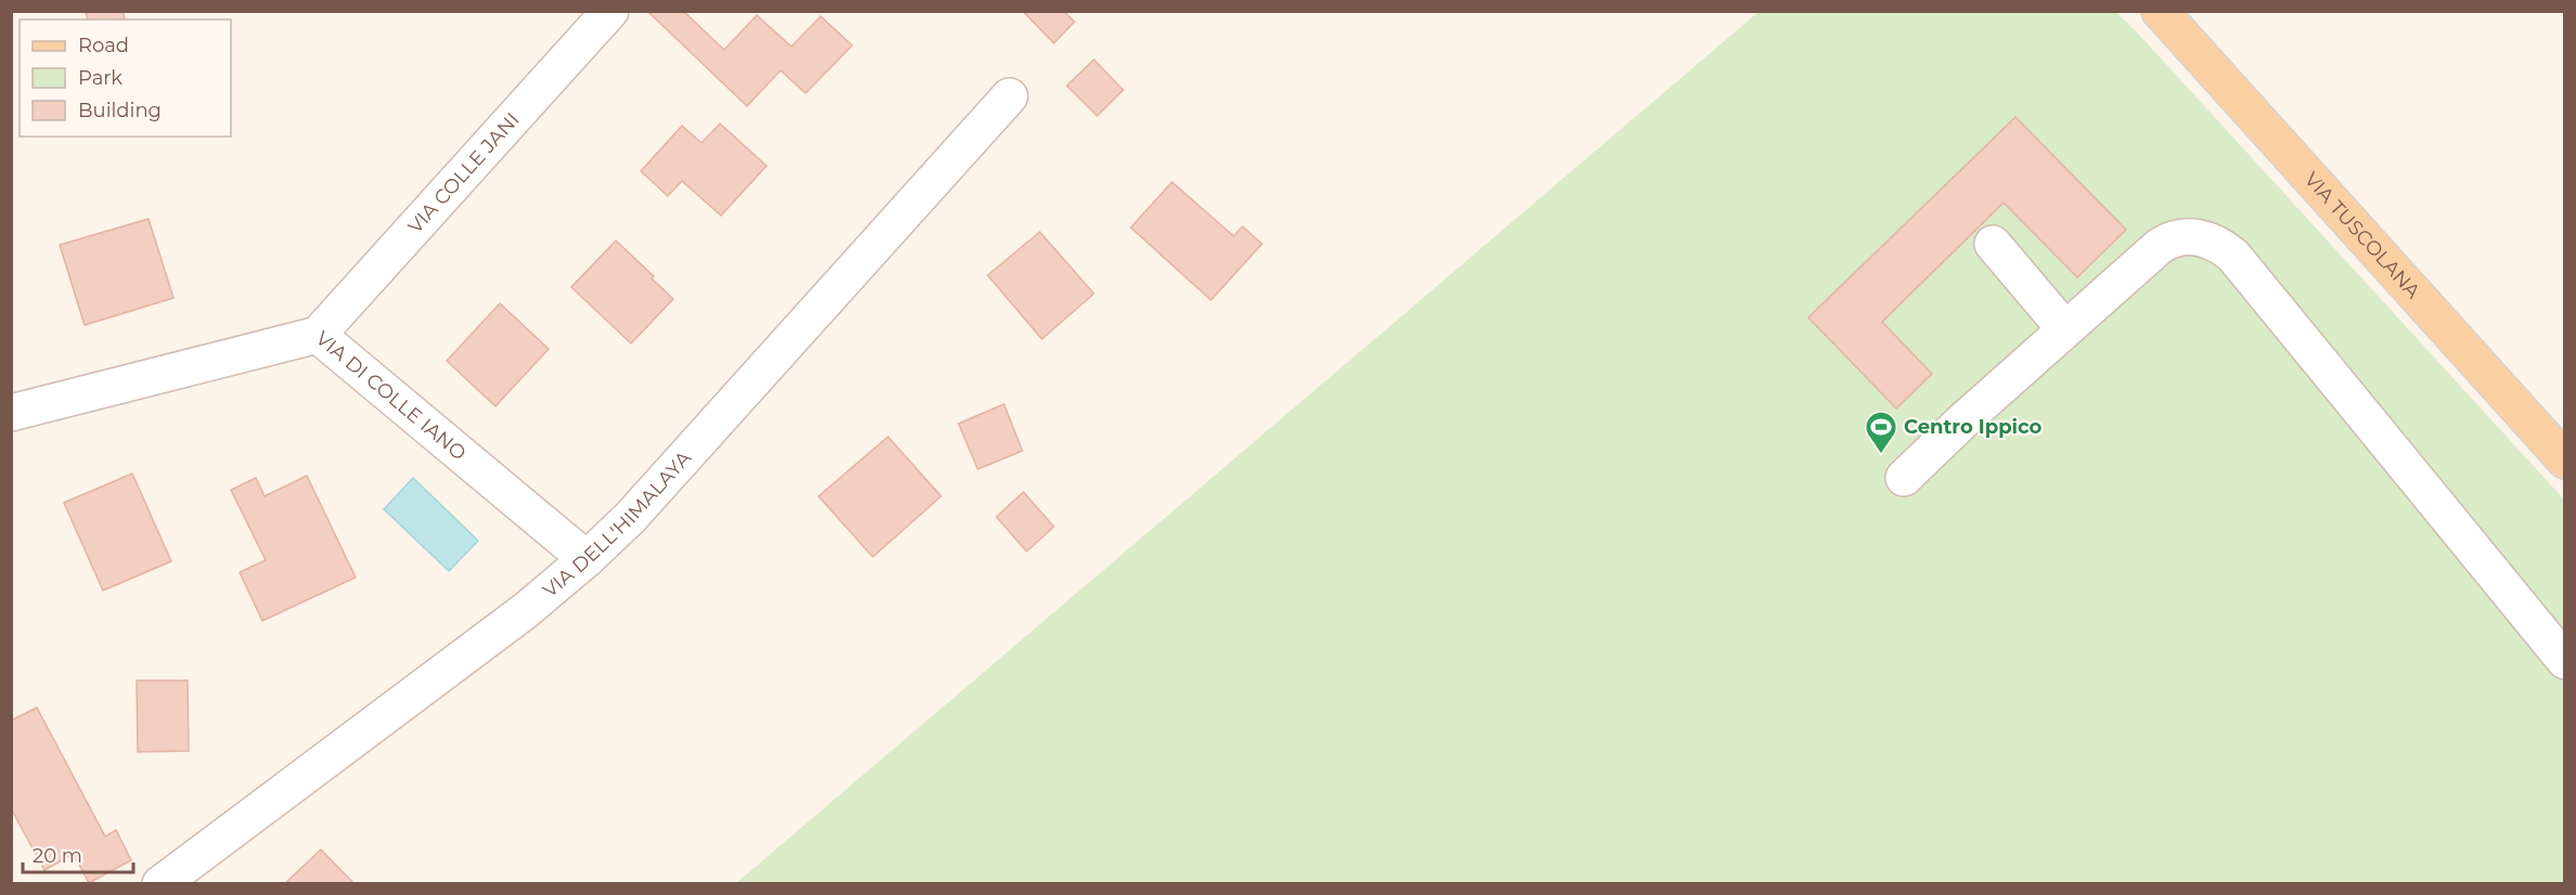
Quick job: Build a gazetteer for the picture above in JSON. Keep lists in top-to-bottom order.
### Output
{
  "streets": {
    "main road": ["VIA TUSCOLANA"],
    "street": ["VIA COLLE JANI", "VIA DI COLLE IANO", "VIA DELL'HIMALAYA"]
  },
  "crossings": [
    ["VIA COLLE JANI", "VIA DI COLLE IANO"],
    ["VIA DI COLLE IANO", "VIA DELL'HIMALAYA"]
  ],
  "places": {
    "sports": ["Centro Ippico"]
  },
  "legend": ["Road", "Park", "Building"],
  "scale_bar": "20 m"
}
